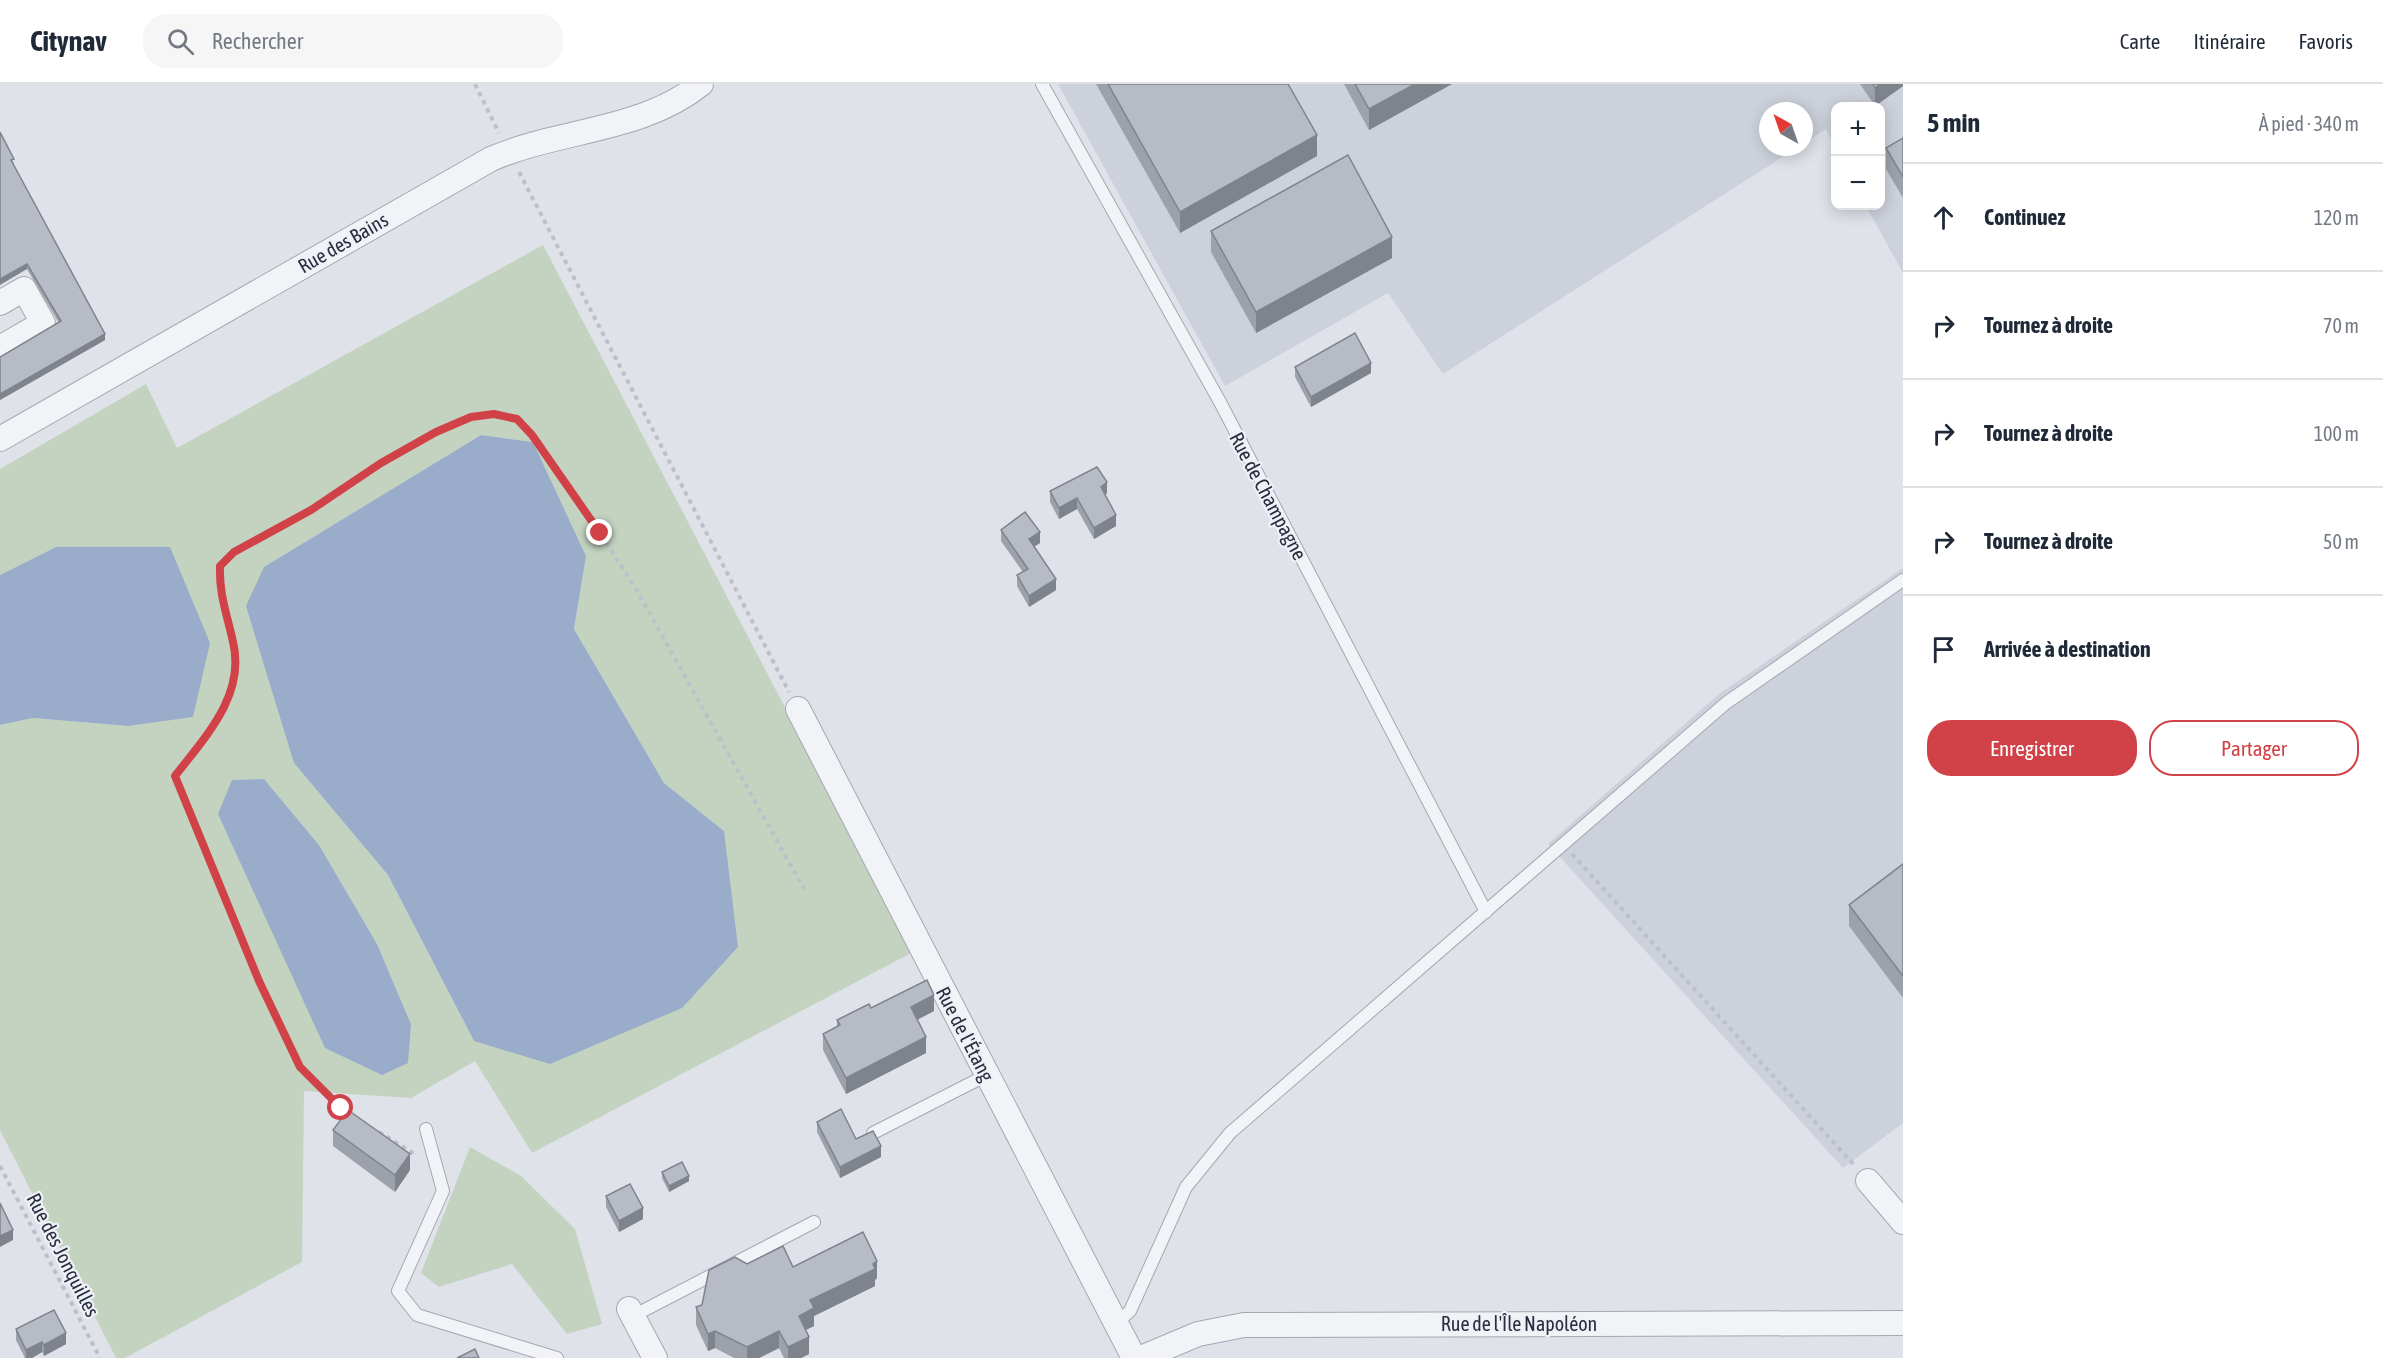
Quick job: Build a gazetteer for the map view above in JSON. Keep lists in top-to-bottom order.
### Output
{
  "streets": {
    "street": ["Rue des Bains", "Rue de l'Étang", "Rue de l'Île Napoléon"],
    "lane": ["Rue de Champagne"],
    "path": ["Rue des Jonquilles"]
  },
  "north": "top left",
  "page": {
    "header": "Citynav",
    "search": "Rechercher",
    "nav": ["Carte", "Itinéraire", "Favoris"],
    "heading": ["5 min", "À pied · 340 m"],
    "map_buttons": ["+", "−"],
    "list": [
      ["Continuez", "120 m"],
      ["Tournez à droite", "70 m"],
      ["Tournez à droite", "100 m"],
      ["Tournez à droite", "50 m"],
      "Arrivée à destination"
    ],
    "buttons": ["Enregistrer", "Partager"]
  }
}
